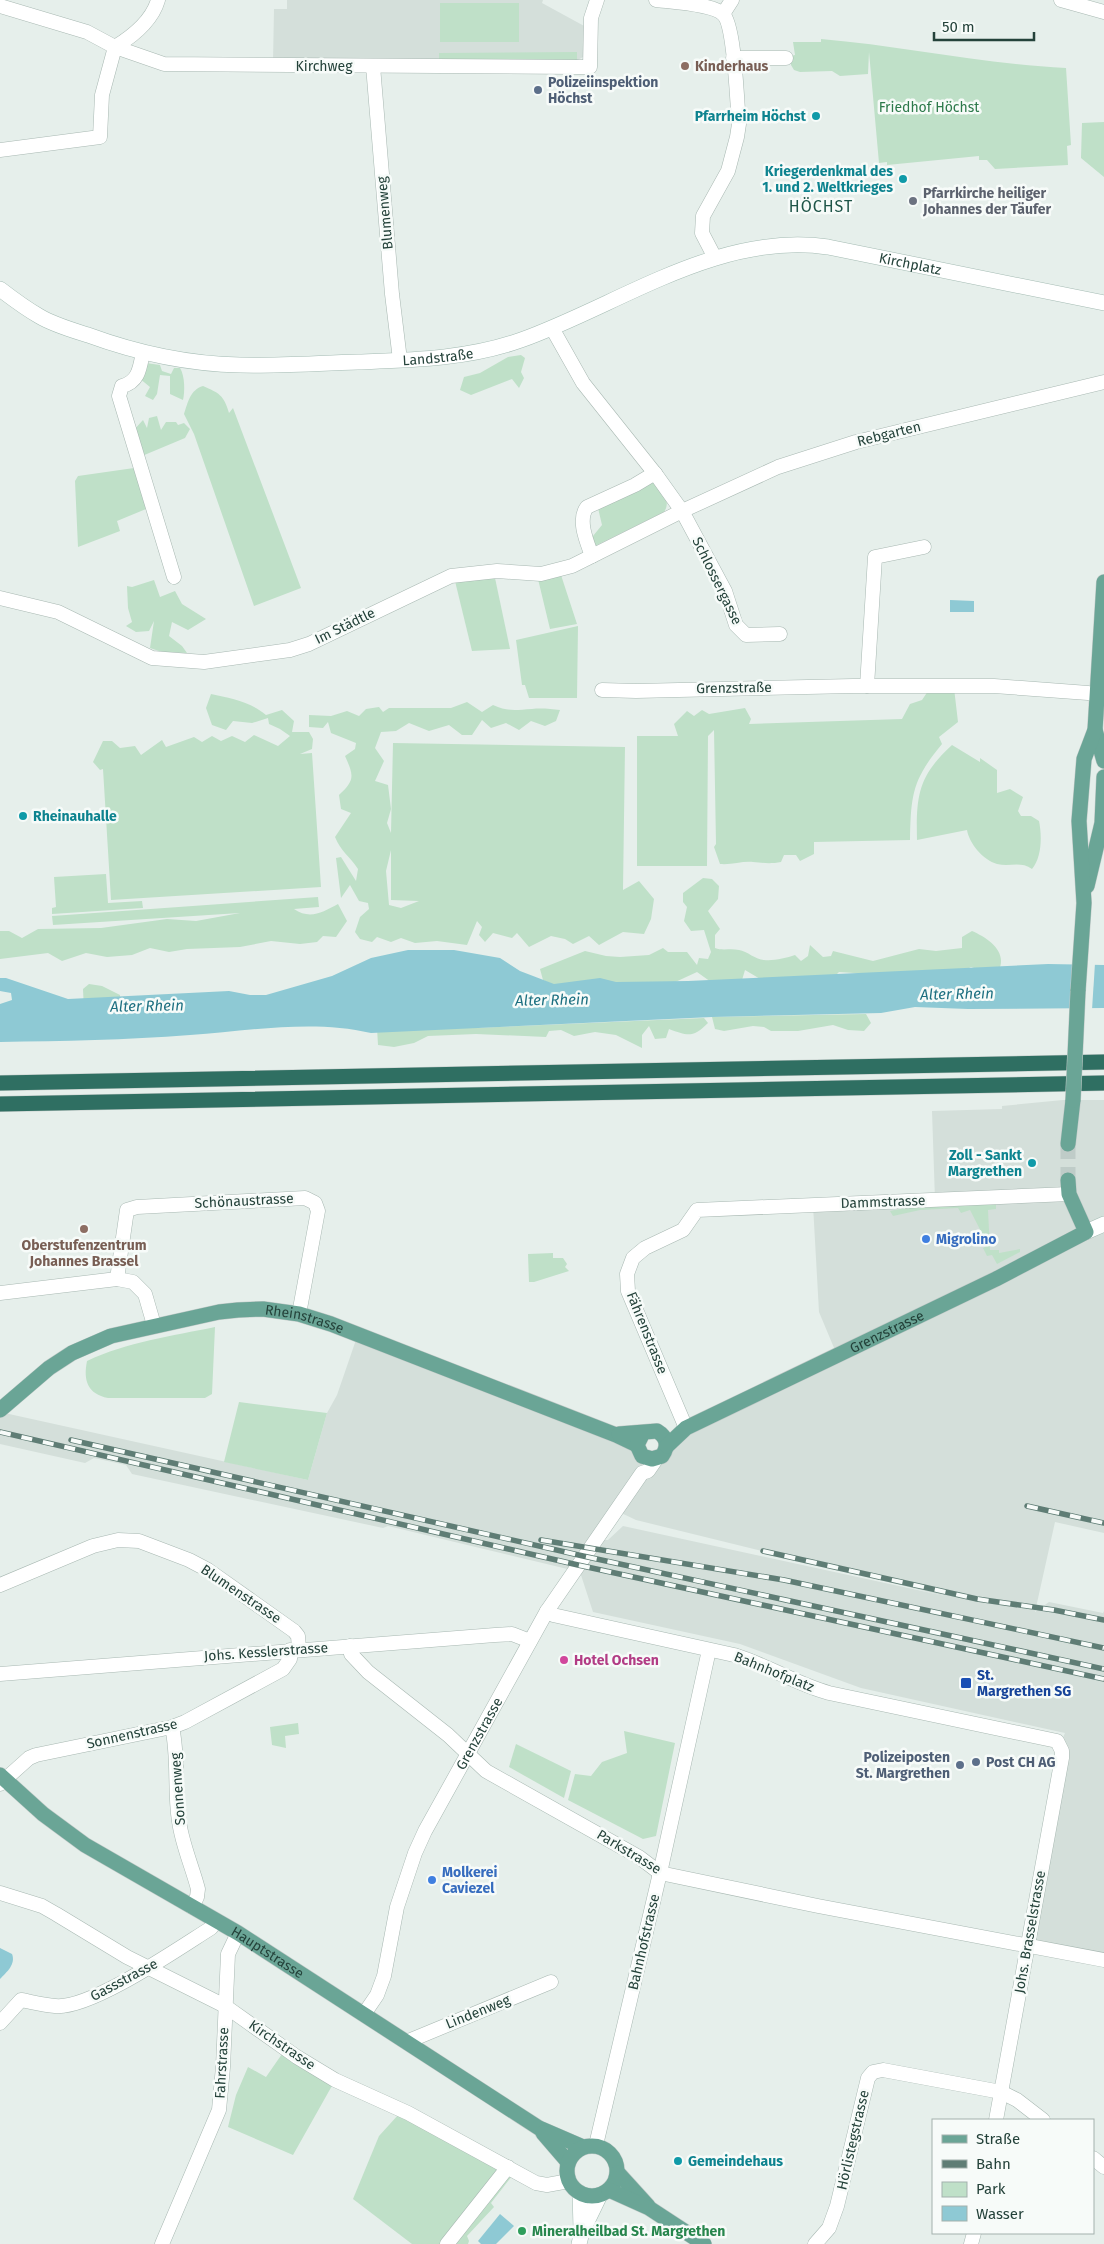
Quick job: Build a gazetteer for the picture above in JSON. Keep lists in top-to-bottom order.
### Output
{
  "streets": {
    "main road": [
      "Kirchplatz",
      "Landstraße",
      "Rheinstrasse",
      "Grenzstrasse",
      "Hauptstrasse"
    ],
    "street": [
      "Kirchweg",
      "Blumenweg",
      "Rebgarten",
      "Schlossergasse",
      "Im Städtle",
      "Grenzstraße",
      "Schönaustrasse",
      "Dammstrasse",
      "Fährenstrasse",
      "Blumenstrasse",
      "Johs. Kesslerstrasse",
      "Bahnhofplatz",
      "Sonnenstrasse",
      "Sonnenweg",
      "Parkstrasse",
      "Johs. Brasselstrasse",
      "Bahnhofstrasse",
      "Gassstrasse",
      "Lindenweg",
      "Kirchstrasse",
      "Fahrstrasse",
      "Hörlistegstrasse"
    ]
  },
  "crossings": [
    ["Kirchweg", "Blumenweg"],
    ["Blumenweg", "Landstraße"],
    ["Kirchplatz", "Landstraße"],
    ["Landstraße", "Schlossergasse"],
    ["Rebgarten", "Schlossergasse"],
    ["Rebgarten", "Im Städtle"],
    ["Schlossergasse", "Im Städtle"],
    ["Schönaustrasse", "Rheinstrasse"],
    ["Dammstrasse", "Fährenstrasse"],
    ["Rheinstrasse", "Grenzstrasse"],
    ["Grenzstrasse", "Fährenstrasse"],
    ["Grenzstrasse", "Johs. Kesslerstrasse"],
    ["Grenzstrasse", "Bahnhofplatz"],
    ["Grenzstrasse", "Parkstrasse"],
    ["Grenzstrasse", "Hauptstrasse"],
    ["Blumenstrasse", "Johs. Kesslerstrasse"],
    ["Blumenstrasse", "Sonnenstrasse"],
    ["Johs. Kesslerstrasse", "Sonnenstrasse"],
    ["Johs. Kesslerstrasse", "Parkstrasse"],
    ["Bahnhofplatz", "Johs. Brasselstrasse"],
    ["Bahnhofplatz", "Bahnhofstrasse"],
    ["Sonnenstrasse", "Sonnenweg"],
    ["Sonnenstrasse", "Hauptstrasse"],
    ["Sonnenweg", "Hauptstrasse"],
    ["Parkstrasse", "Johs. Brasselstrasse"],
    ["Parkstrasse", "Bahnhofstrasse"],
    ["Johs. Brasselstrasse", "Hörlistegstrasse"],
    ["Bahnhofstrasse", "Hauptstrasse"],
    ["Bahnhofstrasse", "Kirchstrasse"],
    ["Hauptstrasse", "Gassstrasse"],
    ["Hauptstrasse", "Lindenweg"],
    ["Hauptstrasse", "Kirchstrasse"],
    ["Hauptstrasse", "Fahrstrasse"],
    ["Gassstrasse", "Kirchstrasse"],
    ["Kirchstrasse", "Fahrstrasse"]
  ],
  "districts": ["HÖCHST"],
  "water": ["Alter Rhein"],
  "parks": ["Friedhof Höchst"],
  "places": {
    "other": [
      "Kinderhaus",
      "Polizeiinspektion Höchst",
      "Pfarrheim Höchst",
      "Kriegerdenkmal des 1. und 2. Weltkrieges",
      "Pfarrkirche heiliger Johannes der Täufer",
      "Rheinauhalle",
      "Zoll - Sankt Margrethen",
      "Oberstufenzentrum Johannes Brassel",
      "Migrolino",
      "Hotel Ochsen",
      "Post CH AG",
      "Polizeiposten St. Margrethen",
      "Molkerei Caviezel",
      "Gemeindehaus",
      "Mineralheilbad St. Margrethen"
    ],
    "transit": ["St. Margrethen SG"]
  },
  "legend": [
    "Straße",
    "Bahn",
    "Park",
    "Wasser"
  ],
  "scale_bar": "50 m"
}
